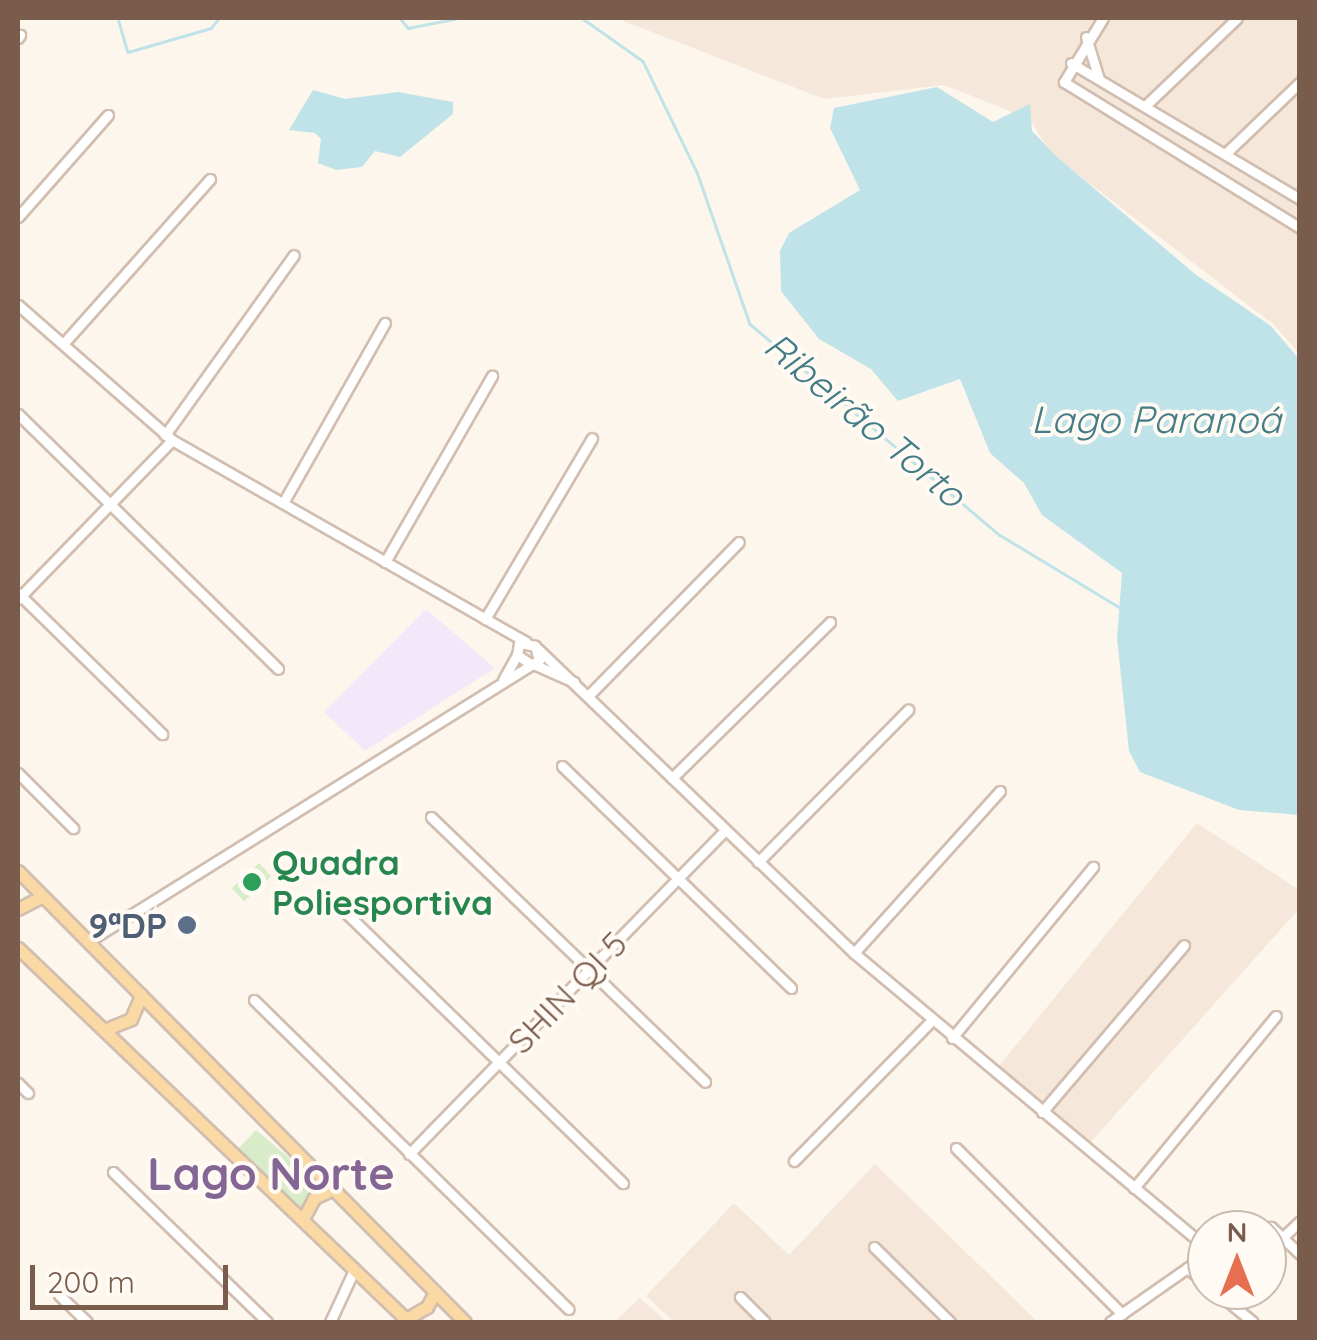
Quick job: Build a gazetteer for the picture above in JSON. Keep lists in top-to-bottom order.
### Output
{
  "streets": {
    "street": ["SHIN QI 5"]
  },
  "districts": ["Lago Norte"],
  "water": ["Ribeirão Torto", "Lago Paranoá"],
  "places": ["Quadra Poliesportiva", "9ªDP"],
  "scale_bar": "200 m",
  "north": "top"
}
